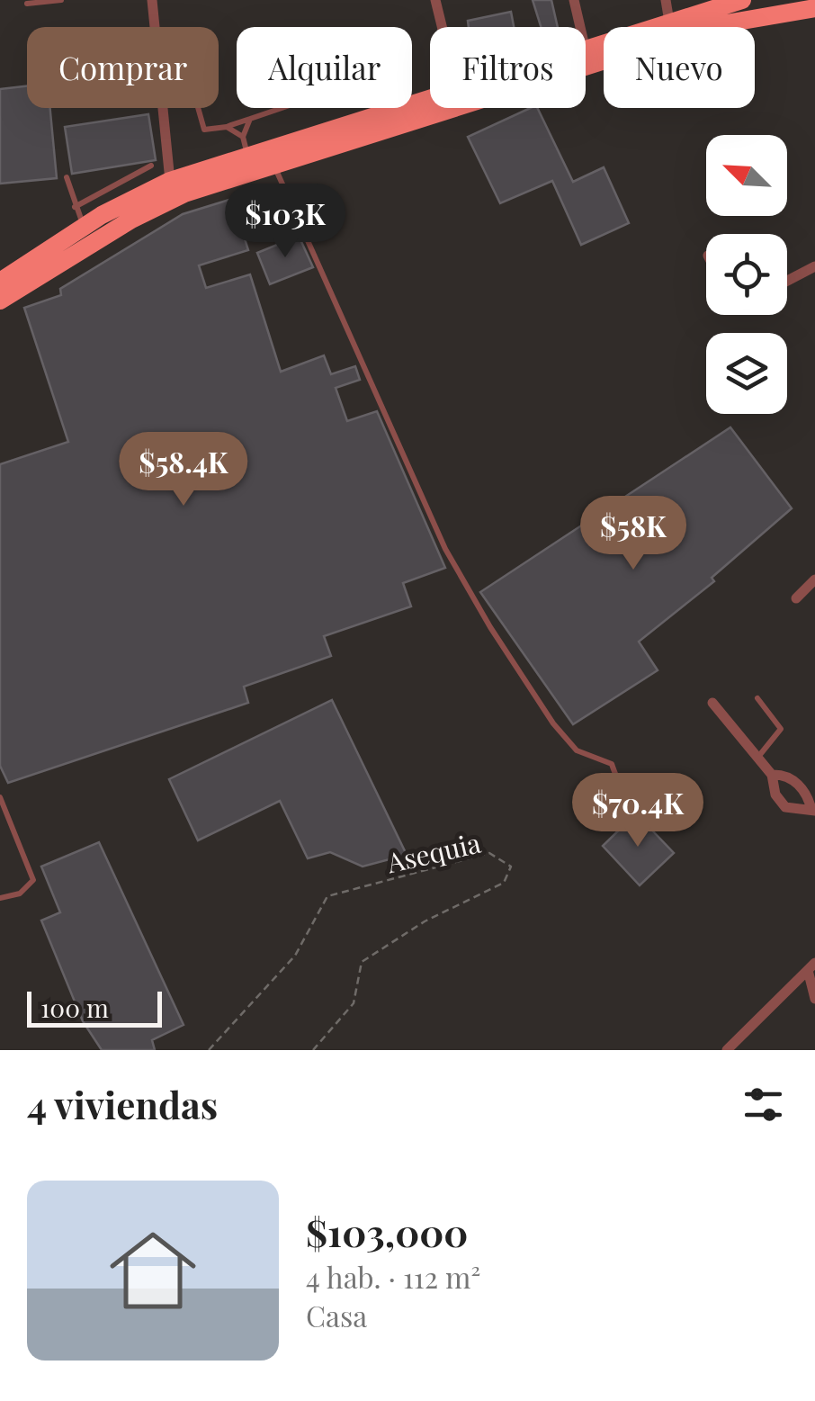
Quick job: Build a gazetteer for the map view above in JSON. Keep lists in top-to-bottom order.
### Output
{
  "streets": {
    "path": ["Asequia"]
  },
  "scale_bar": "100 m",
  "north": "top left",
  "page": {
    "chip": [
      "Comprar",
      "Alquilar",
      "Filtros",
      "Nuevo"
    ],
    "price": [
      "$103K",
      "$58.4K",
      "$58K",
      "$70.4K"
    ],
    "scale": "100 m",
    "heading": "4 viviendas",
    "list": [
      {
        "name": "$103,000",
        "note": "4 hab. · 112 m² · Casa"
      }
    ]
  }
}
